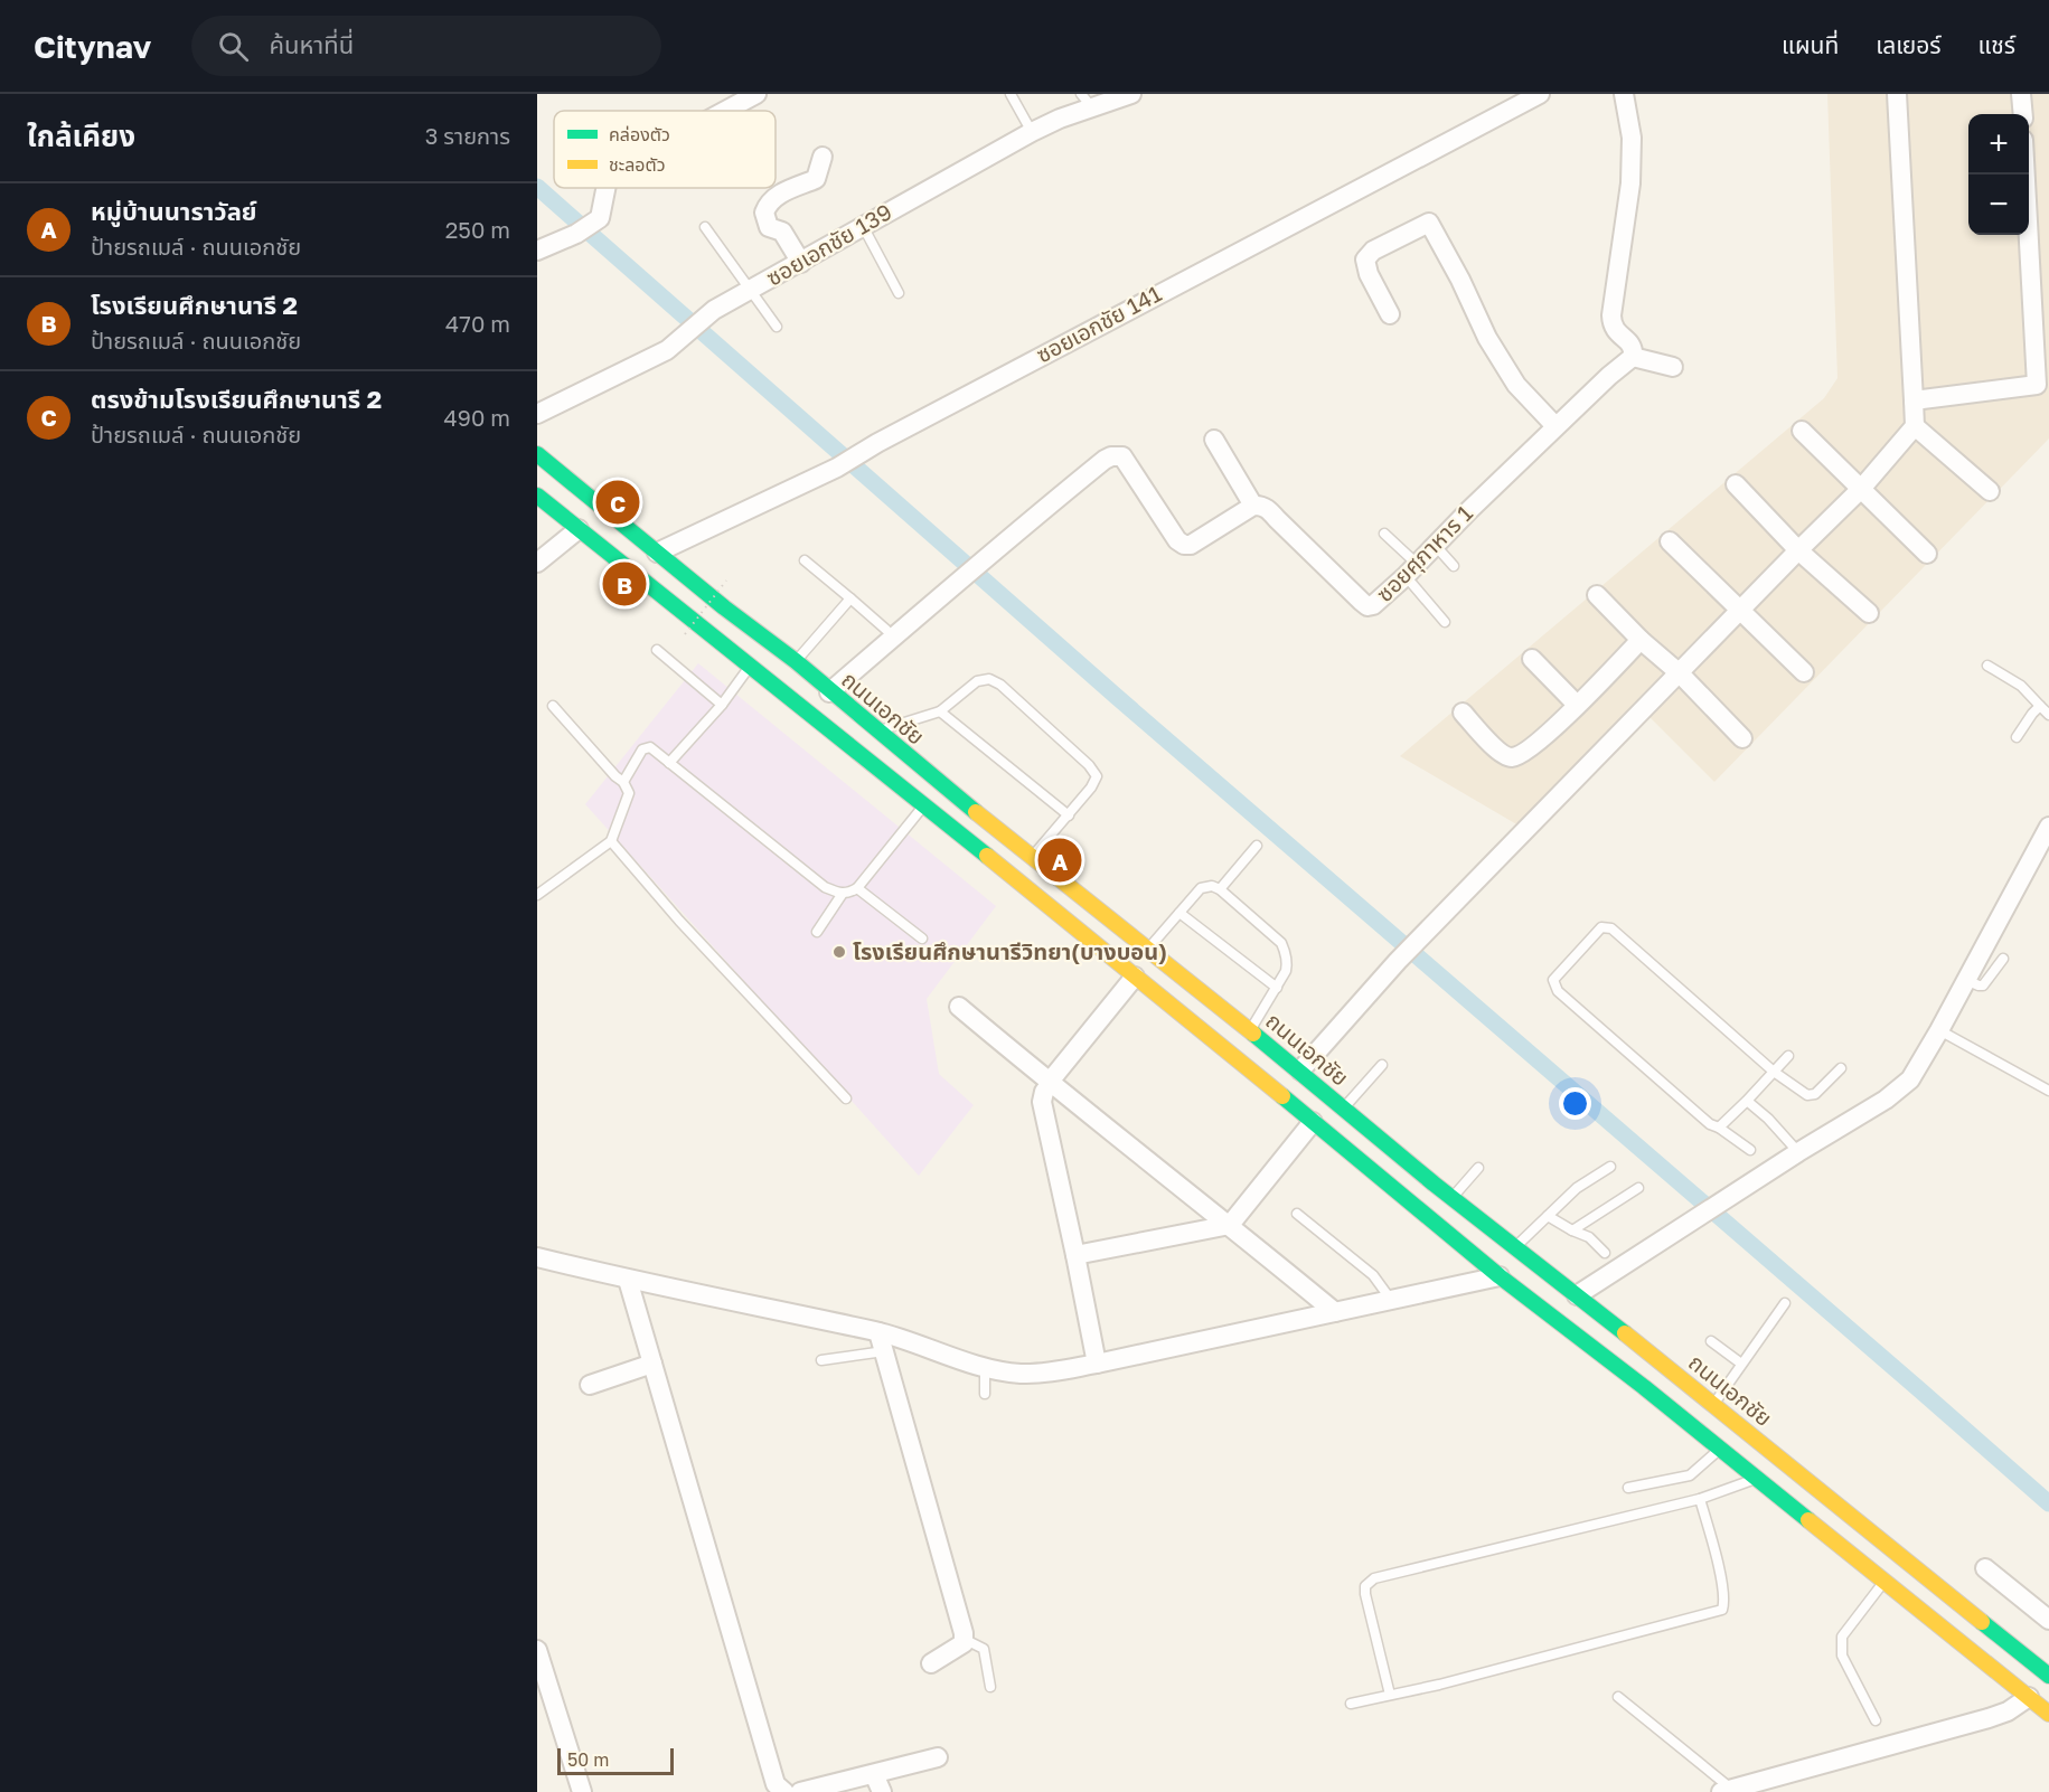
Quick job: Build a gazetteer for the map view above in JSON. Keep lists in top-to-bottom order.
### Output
{
  "streets": {
    "main road": ["ถนนเอกชัย"],
    "street": ["ซอยเอกชัย 139", "ซอยเอกชัย 141", "ซอยศุภาหาร 1"]
  },
  "crossings": [
    ["ซอยเอกชัย 141", "ถนนเอกชัย"]
  ],
  "places": ["โรงเรียนศึกษานารีวิทยา(บางบอน)"],
  "legend": ["คล่องตัว", "ชะลอตัว"],
  "scale_bar": "50 m",
  "page": {
    "header": "Citynav",
    "search": "ค้นหาที่นี่",
    "nav": ["แผนที่", "เลเยอร์", "แชร์"],
    "heading": ["ใกล้เคียง", "3 รายการ"],
    "map_buttons": ["+", "−"],
    "list": [
      {
        "mark": "A",
        "name": "หมู่บ้านนาราวัลย์",
        "note": "ป้ายรถเมล์ · ถนนเอกชัย",
        "value": "250 m"
      },
      {
        "mark": "B",
        "name": "โรงเรียนศึกษานารี 2",
        "note": "ป้ายรถเมล์ · ถนนเอกชัย",
        "value": "470 m"
      },
      {
        "mark": "C",
        "name": "ตรงข้ามโรงเรียนศึกษานารี 2",
        "note": "ป้ายรถเมล์ · ถนนเอกชัย",
        "value": "490 m"
      }
    ],
    "pins": ["C", "B", "A"],
    "scale": "50 m"
  }
}
